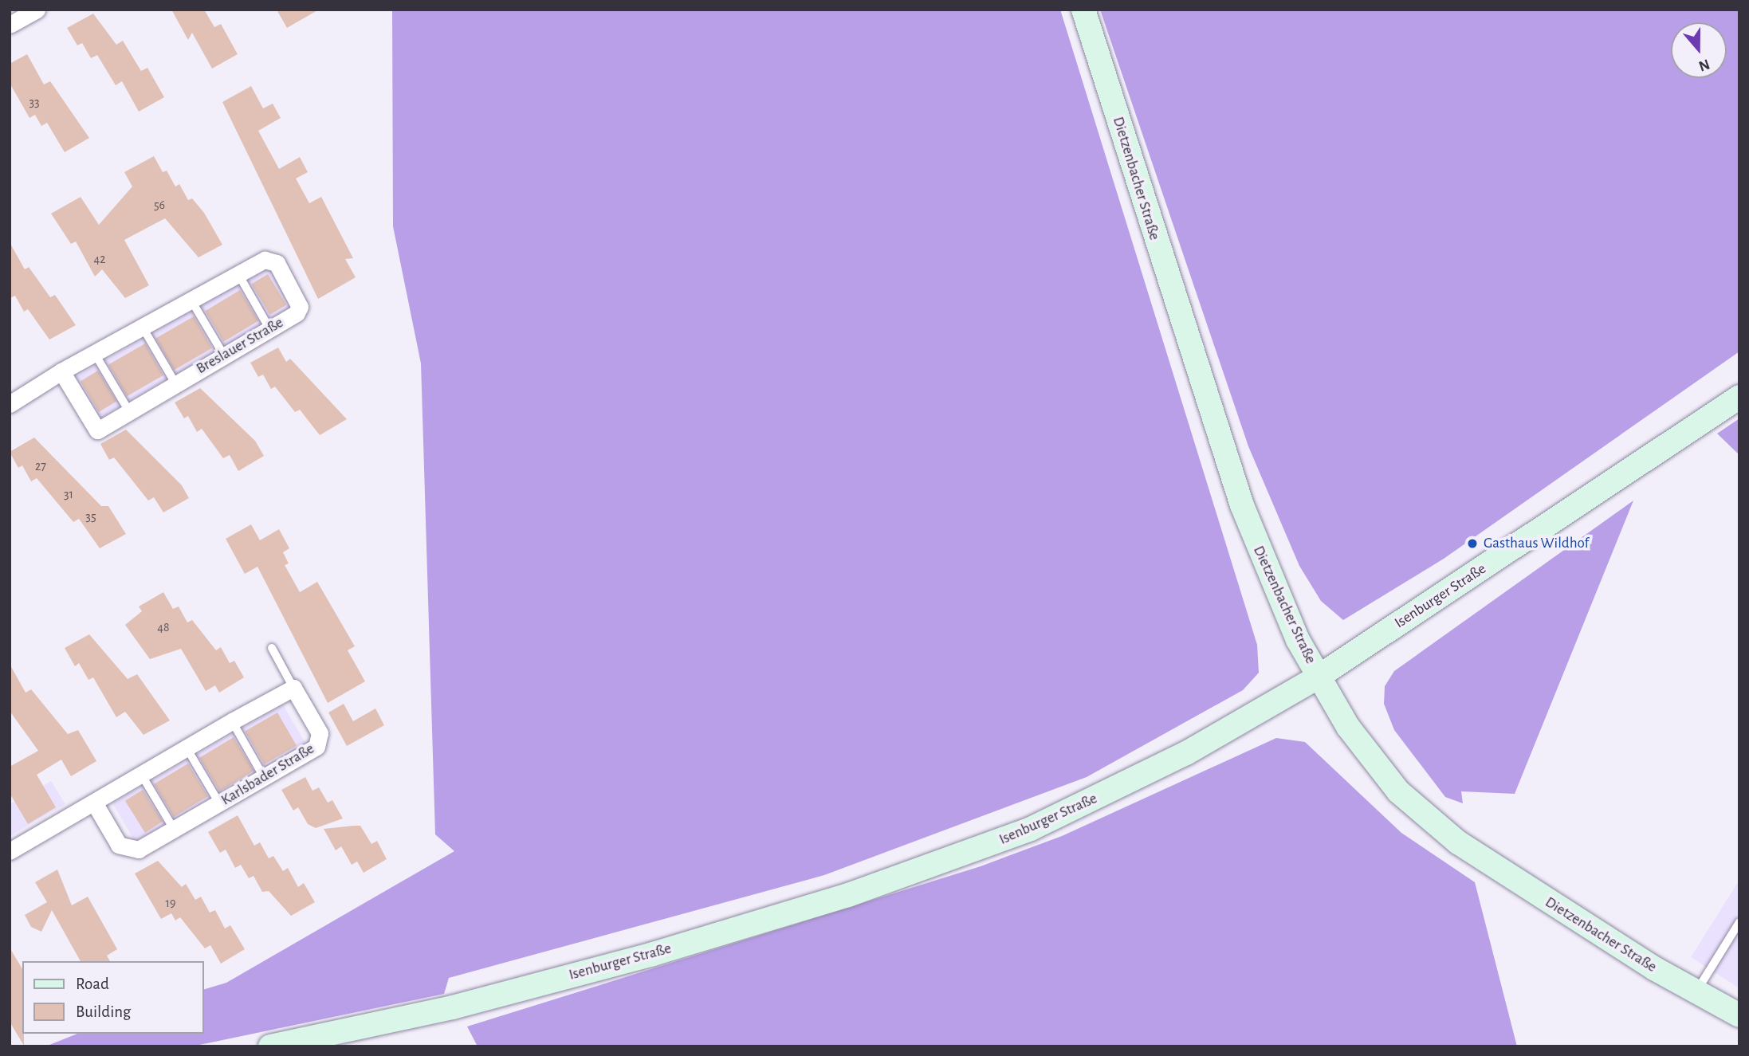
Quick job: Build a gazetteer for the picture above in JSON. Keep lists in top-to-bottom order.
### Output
{
  "streets": {
    "main road": ["Dietzenbacher Straße", "Isenburger Straße"],
    "street": ["Breslauer Straße", "Karlsbader Straße"]
  },
  "crossings": [
    ["Dietzenbacher Straße", "Isenburger Straße"]
  ],
  "places": ["Gasthaus Wildhof"],
  "house_numbers": [
    "33",
    "56",
    "42",
    "27",
    "31",
    "35",
    "48",
    "19"
  ],
  "legend": ["Road", "Building"],
  "north": "bottom"
}
